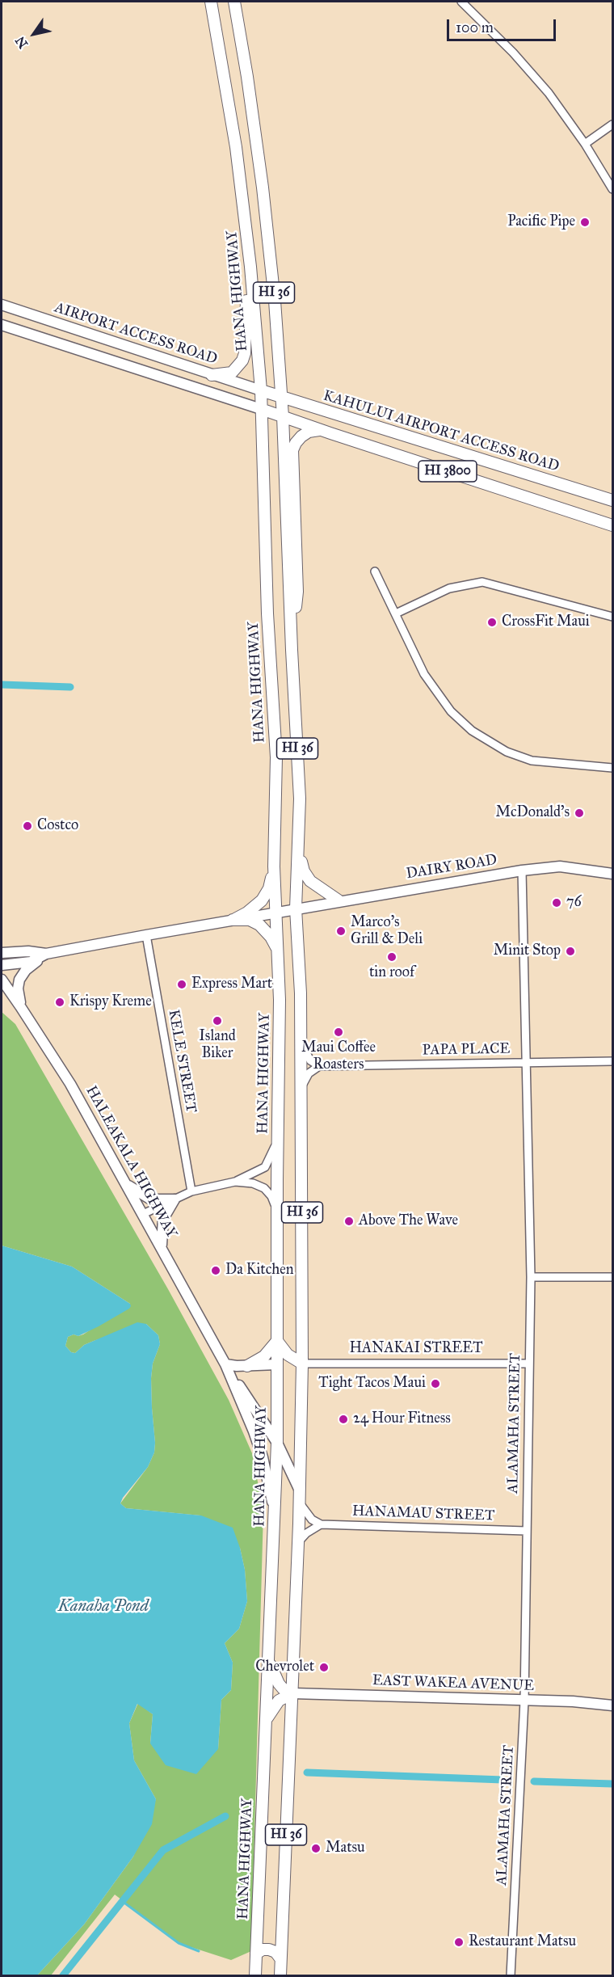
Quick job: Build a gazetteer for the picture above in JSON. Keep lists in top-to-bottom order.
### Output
{
  "streets": {
    "main road": [
      "HANA HIGHWAY",
      "HI 36",
      "KAHULUI AIRPORT ACCESS ROAD",
      "HI 3800"
    ],
    "street": [
      "AIRPORT ACCESS ROAD",
      "DAIRY ROAD",
      "PAPA PLACE",
      "KELE STREET",
      "HALEAKALA HIGHWAY",
      "HANAKAI STREET",
      "ALAMAHA STREET",
      "HANAMAU STREET",
      "EAST WAKEA AVENUE"
    ]
  },
  "crossings": [
    ["HANA HIGHWAY", "HI 36"],
    ["HANA HIGHWAY", "AIRPORT ACCESS ROAD"],
    ["HANA HIGHWAY", "KAHULUI AIRPORT ACCESS ROAD"],
    ["HANA HIGHWAY", "HI 3800"],
    ["HANA HIGHWAY", "DAIRY ROAD"],
    ["HANA HIGHWAY", "HALEAKALA HIGHWAY"],
    ["HI 36", "KAHULUI AIRPORT ACCESS ROAD"],
    ["HI 36", "HI 3800"],
    ["HI 36", "DAIRY ROAD"],
    ["HI 36", "HALEAKALA HIGHWAY"],
    ["HI 36", "HANAKAI STREET"],
    ["HI 36", "EAST WAKEA AVENUE"],
    ["AIRPORT ACCESS ROAD", "KAHULUI AIRPORT ACCESS ROAD"],
    ["DAIRY ROAD", "ALAMAHA STREET"],
    ["PAPA PLACE", "ALAMAHA STREET"],
    ["HANAKAI STREET", "ALAMAHA STREET"],
    ["ALAMAHA STREET", "HANAMAU STREET"],
    ["ALAMAHA STREET", "EAST WAKEA AVENUE"]
  ],
  "water": ["Kanaha Pond"],
  "places": [
    "Pacific Pipe",
    "CrossFit Maui",
    "McDonald's",
    "Costco",
    "76",
    "Marco's Grill & Deli",
    "Minit Stop",
    "tin roof",
    "Express Mart",
    "Krispy Kreme",
    "Island Biker",
    "Maui Coffee Roasters",
    "Above The Wave",
    "Da Kitchen",
    "Tight Tacos Maui",
    "24 Hour Fitness",
    "Chevrolet",
    "Matsu",
    "Restaurant Matsu"
  ],
  "scale_bar": "100 m",
  "north": "bottom left"
}
